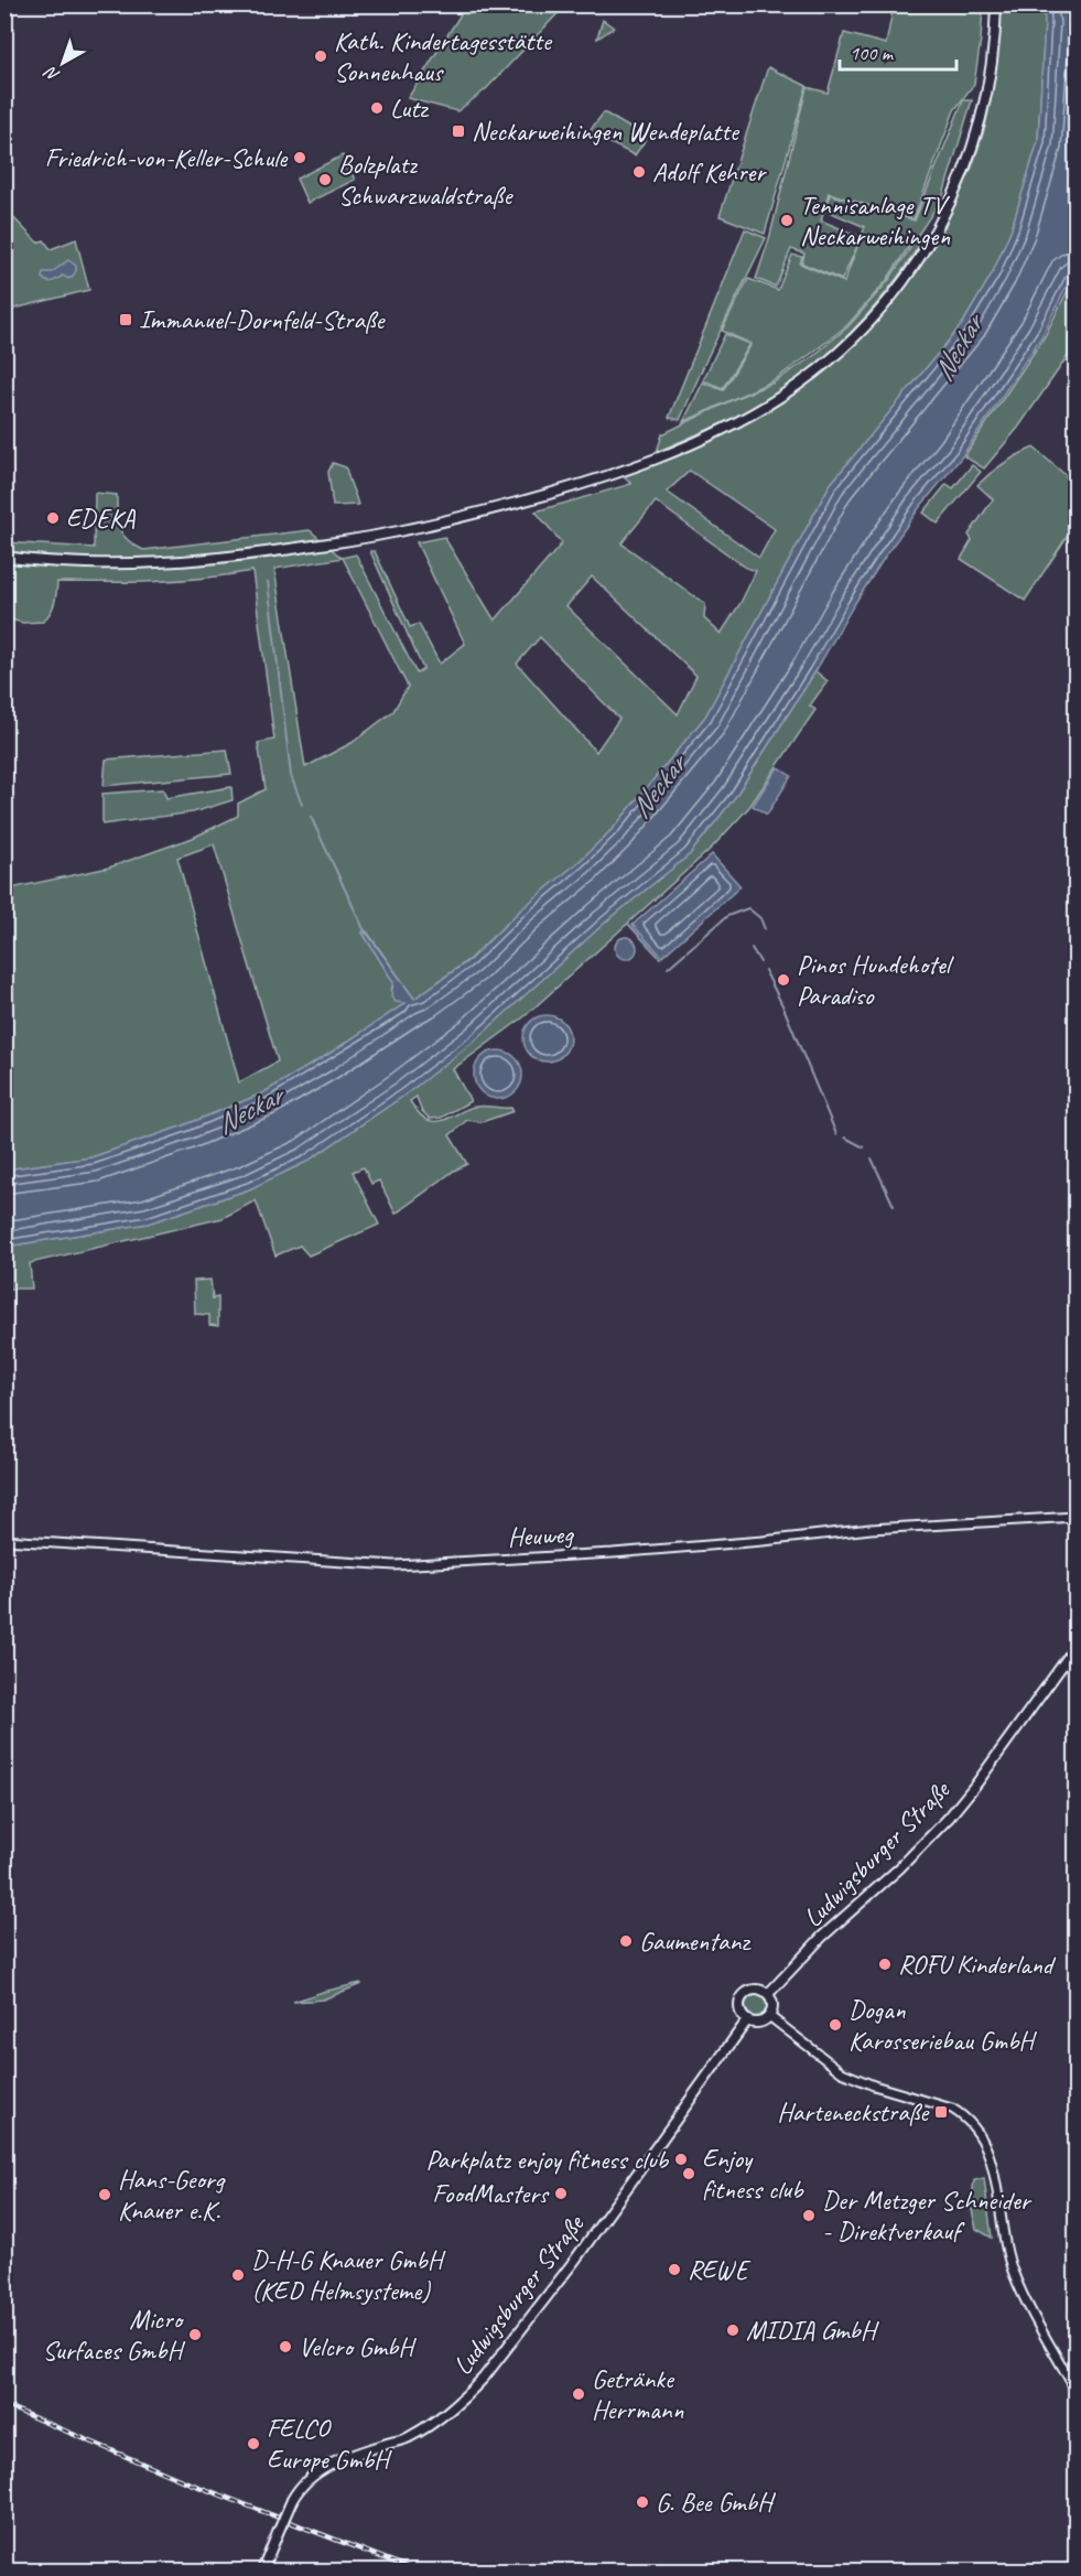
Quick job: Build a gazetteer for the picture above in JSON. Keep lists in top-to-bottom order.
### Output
{
  "streets": {
    "main road": ["Ludwigsburger Straße"],
    "street": ["Heuweg"]
  },
  "water": ["Neckar"],
  "places": {
    "other": [
      "Kath. Kindertagesstätte Sonnenhaus",
      "Lutz",
      "Friedrich-von-Keller-Schule",
      "Adolf Kehrer",
      "Bolzplatz Schwarzwaldstraße",
      "Tennisanlage TV Neckarweihingen",
      "EDEKA",
      "Pinos Hundehotel Paradiso",
      "Gaumentanz",
      "ROFU Kinderland",
      "Dogan Karosseriebau GmbH",
      "Parkplatz enjoy fitness club",
      "Enjoy fitness club",
      "FoodMasters",
      "Hans-Georg Knauer e.K.",
      "Der Metzger Schneider - Direktverkauf",
      "REWE",
      "D-H-G Knauer GmbH (KED Helmsysteme)",
      "MIDIA GmbH",
      "Micro Surfaces GmbH",
      "Velcro GmbH",
      "Getränke Herrmann",
      "FELCO Europe GmbH",
      "G. Bee GmbH"
    ],
    "transit": ["Neckarweihingen Wendeplatte", "Immanuel-Dornfeld-Straße", "Harteneckstraße"]
  },
  "scale_bar": "100 m",
  "north": "bottom left"
}
